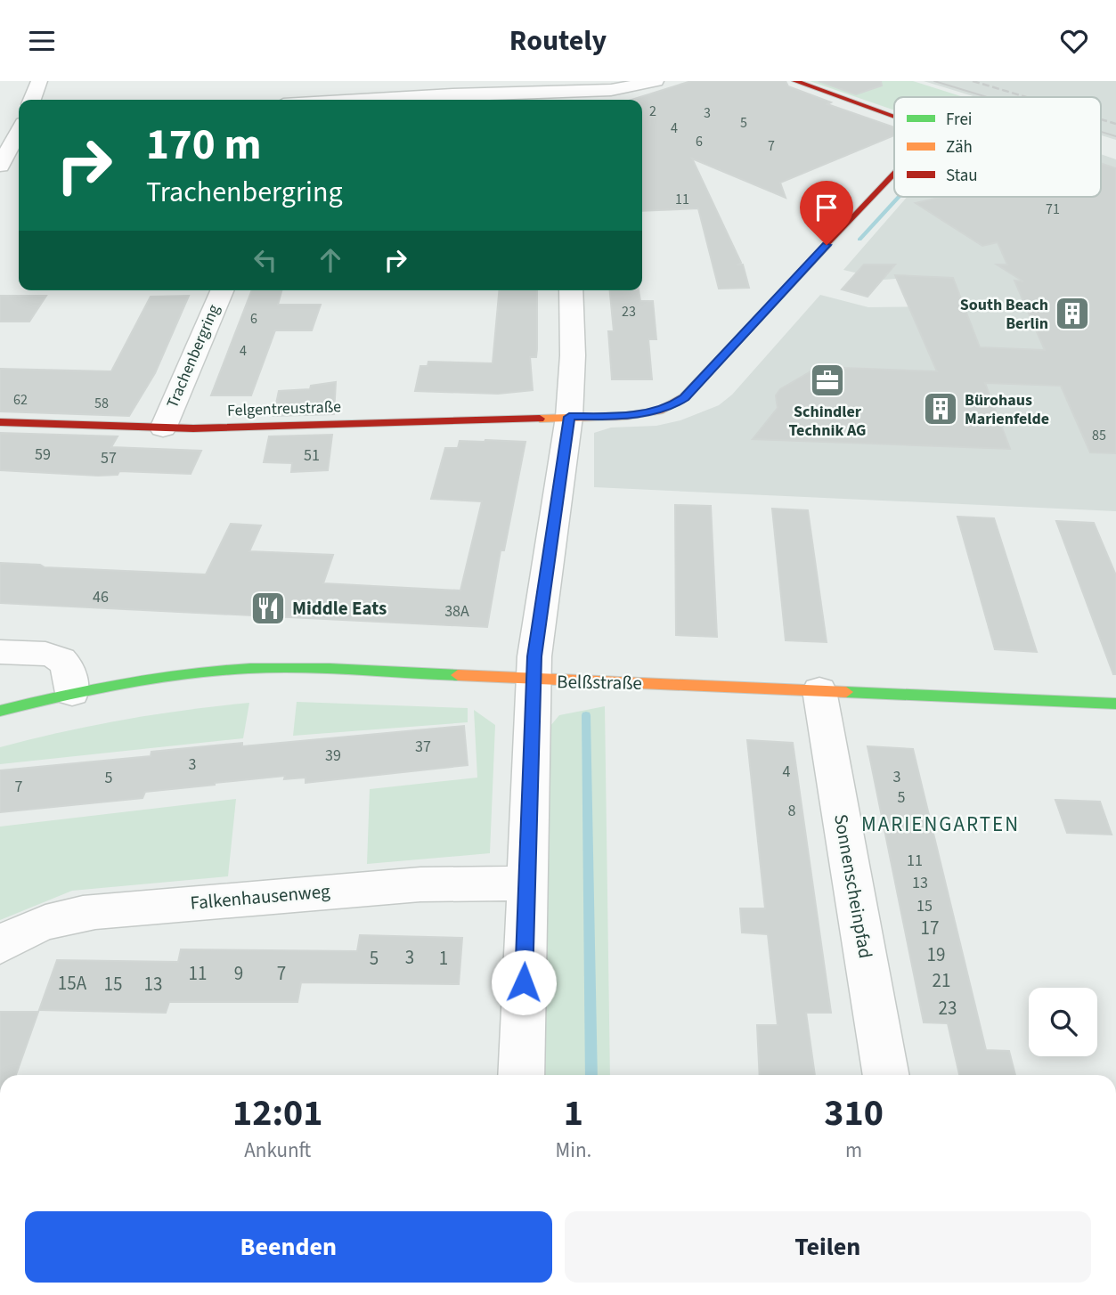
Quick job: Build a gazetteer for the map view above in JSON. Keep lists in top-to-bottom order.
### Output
{
  "streets": {
    "street": [
      "Trachenbergring",
      "Felgentreustraße",
      "Belßstraße",
      "Sonnenscheinpfad",
      "Falkenhausenweg"
    ]
  },
  "crossings": [
    ["Trachenbergring", "Felgentreustraße"],
    ["Belßstraße", "Sonnenscheinpfad"]
  ],
  "districts": ["MARIENGARTEN"],
  "places": {
    "building": ["South Beach Berlin", "Bürohaus Marienfelde"],
    "office": ["Schindler Technik AG"],
    "restaurant": ["Middle Eats"]
  },
  "house_numbers": [
    "2",
    "3",
    "5",
    "4",
    "6",
    "7",
    "11",
    "71",
    "23",
    "6",
    "4",
    "62",
    "58",
    "85",
    "59",
    "51",
    "57",
    "46",
    "38A",
    "37",
    "39",
    "3",
    "4",
    "3",
    "5",
    "7",
    "5",
    "8",
    "11",
    "13",
    "15",
    "17",
    "19",
    "3",
    "5",
    "1",
    "11",
    "9",
    "7",
    "21",
    "15A",
    "15",
    "13",
    "23"
  ],
  "legend": ["Frei", "Zäh", "Stau"],
  "page": {
    "header": "Routely",
    "turn": ["170 m", "Trachenbergring"],
    "eta": [
      "12:01",
      "Ankunft",
      "1",
      "Min.",
      "310",
      "m"
    ],
    "buttons": ["Beenden", "Teilen"]
  }
}
